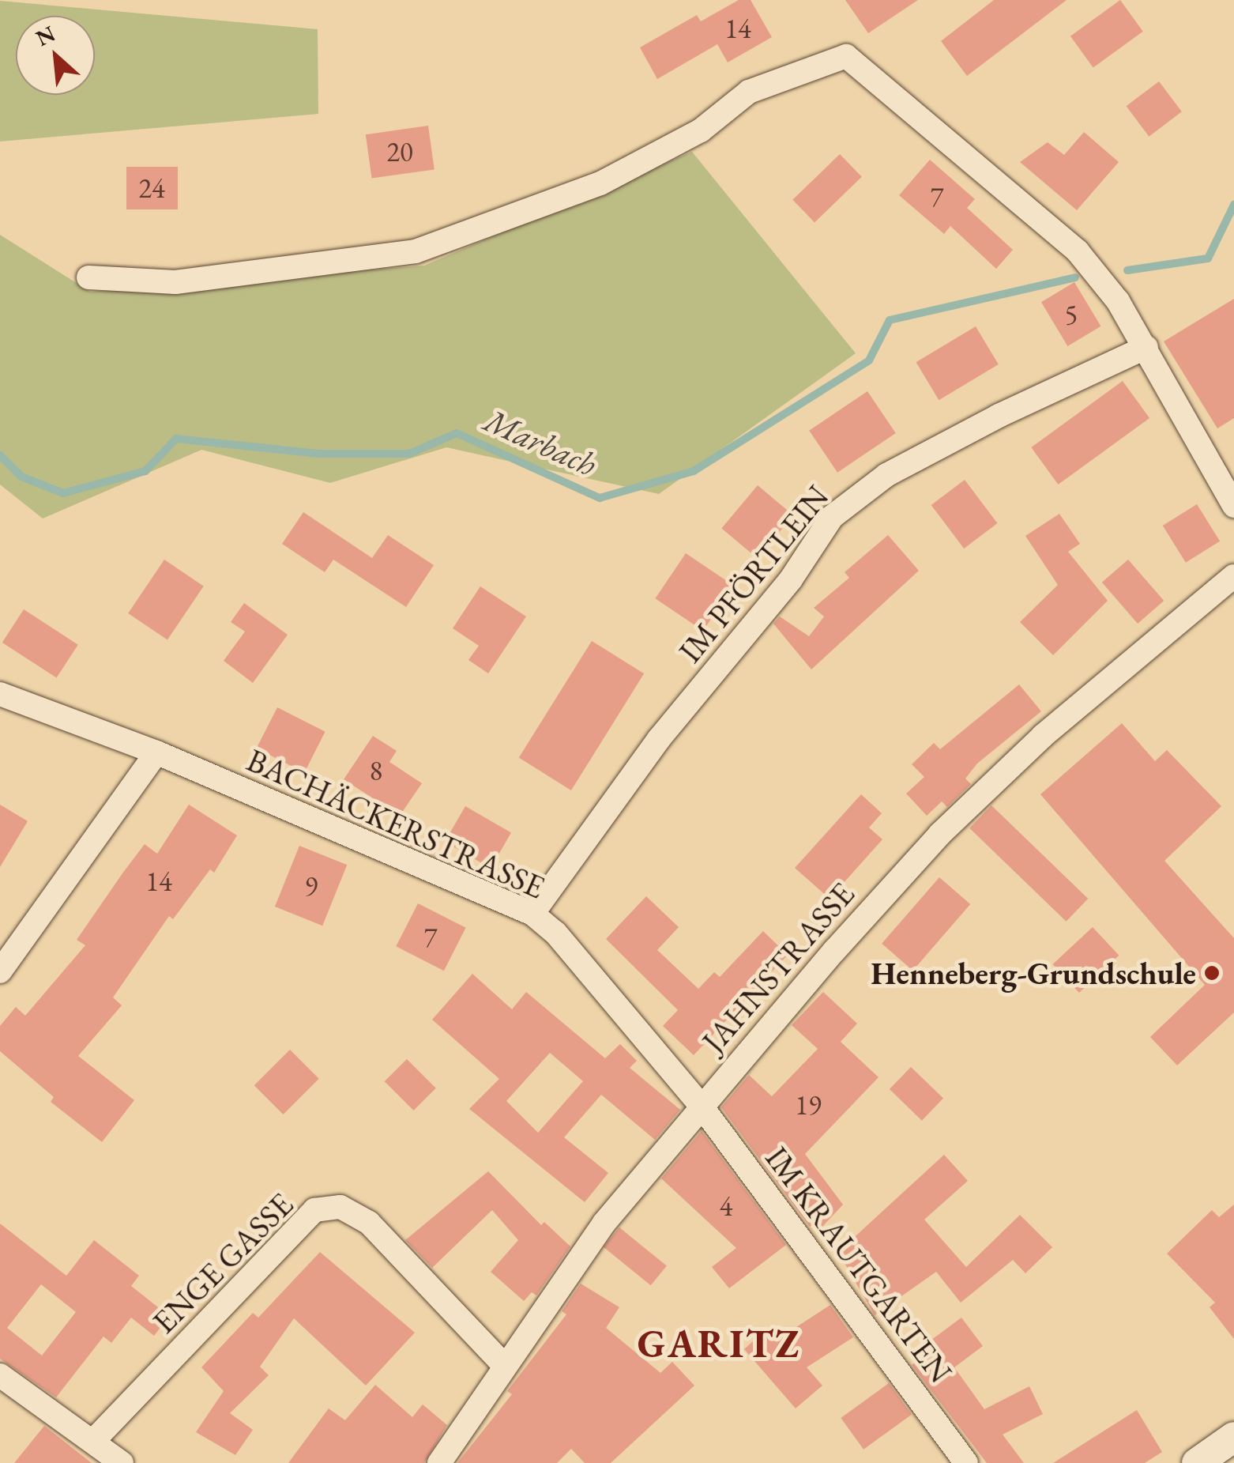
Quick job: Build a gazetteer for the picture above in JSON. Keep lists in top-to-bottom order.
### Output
{
  "streets": {
    "street": [
      "IM PFÖRTLEIN",
      "BACHÄCKERSTRASSE",
      "JAHNSTRASSE",
      "ENGE GASSE",
      "IM KRAUTGARTEN"
    ]
  },
  "crossings": [
    ["IM PFÖRTLEIN", "BACHÄCKERSTRASSE"],
    ["BACHÄCKERSTRASSE", "JAHNSTRASSE"],
    ["BACHÄCKERSTRASSE", "IM KRAUTGARTEN"],
    ["JAHNSTRASSE", "ENGE GASSE"],
    ["JAHNSTRASSE", "IM KRAUTGARTEN"]
  ],
  "districts": ["GARITZ"],
  "water": ["Marbach"],
  "places": ["Henneberg-Grundschule"],
  "house_numbers": [
    "14",
    "20",
    "24",
    "7",
    "5",
    "8",
    "14",
    "9",
    "7",
    "19",
    "4"
  ],
  "north": "top left"
}
